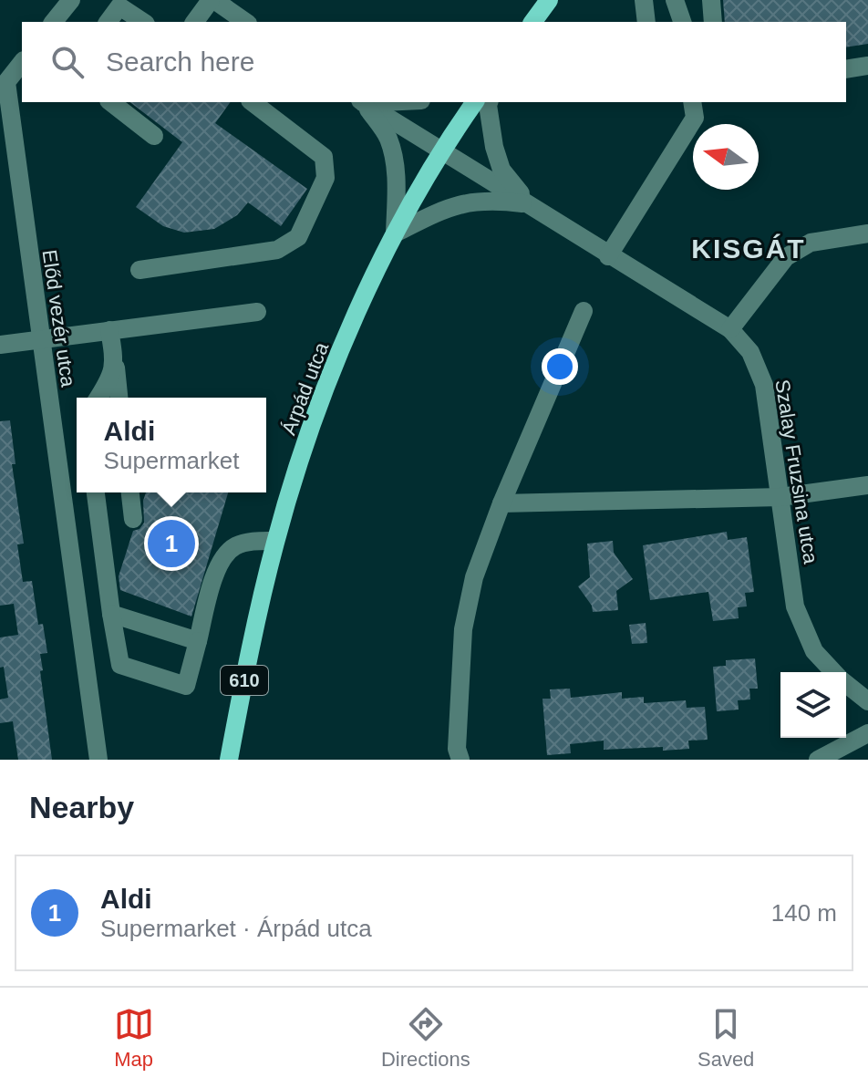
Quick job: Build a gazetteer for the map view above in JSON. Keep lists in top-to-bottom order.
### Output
{
  "streets": {
    "main road": ["Árpád utca", "610"],
    "street": ["Előd vezér utca", "Szalay Fruzsina utca"]
  },
  "crossings": [
    ["Árpád utca", "Szalay Fruzsina utca"]
  ],
  "districts": ["KISGÁT"],
  "north": "left",
  "page": {
    "search": "Search here",
    "popup": ["Aldi", "Supermarket"],
    "pins": "1",
    "heading": "Nearby",
    "list": [
      {
        "mark": "1",
        "name": "Aldi",
        "note": "Supermarket · Árpád utca",
        "value": "140 m"
      }
    ],
    "nav": ["Map", "Directions", "Saved"]
  }
}
